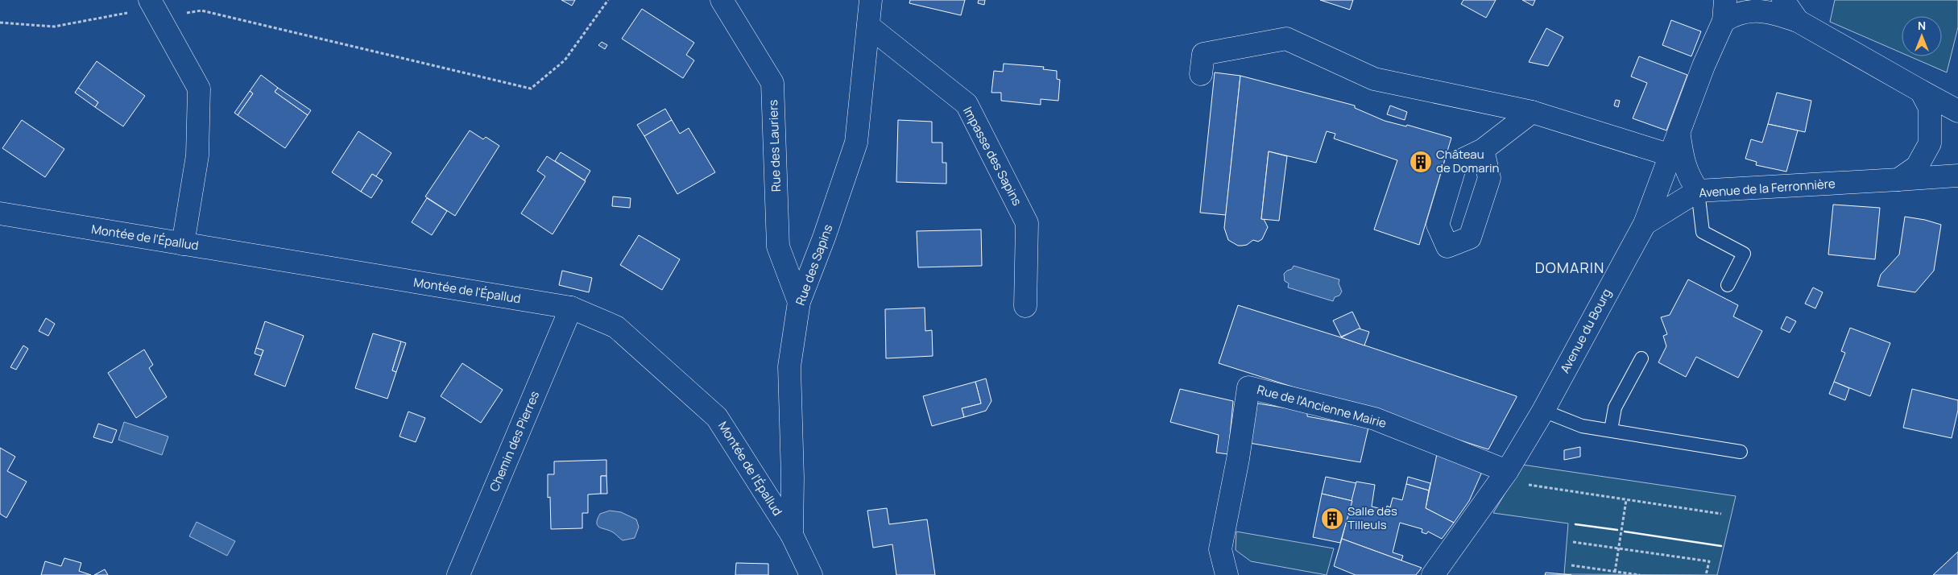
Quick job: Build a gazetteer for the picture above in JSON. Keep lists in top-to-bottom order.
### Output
{
  "streets": {
    "street": [
      "Rue des Lauriers",
      "Impasse des Sapins",
      "Avenue de la Ferronnière",
      "Montée de l'Épallud",
      "Rue des Sapins",
      "Avenue du Bourg",
      "Rue de l'Ancienne Mairie",
      "Chemin des Pierres"
    ]
  },
  "crossings": [
    ["Rue des Lauriers", "Rue des Sapins"],
    ["Impasse des Sapins", "Rue des Sapins"],
    ["Avenue de la Ferronnière", "Avenue du Bourg"],
    ["Montée de l'Épallud", "Rue des Sapins"],
    ["Montée de l'Épallud", "Chemin des Pierres"],
    ["Avenue du Bourg", "Rue de l'Ancienne Mairie"]
  ],
  "districts": ["DOMARIN"],
  "places": {
    "building": ["Château de Domarin", "Salle des Tilleuls"]
  },
  "north": "top"
}
